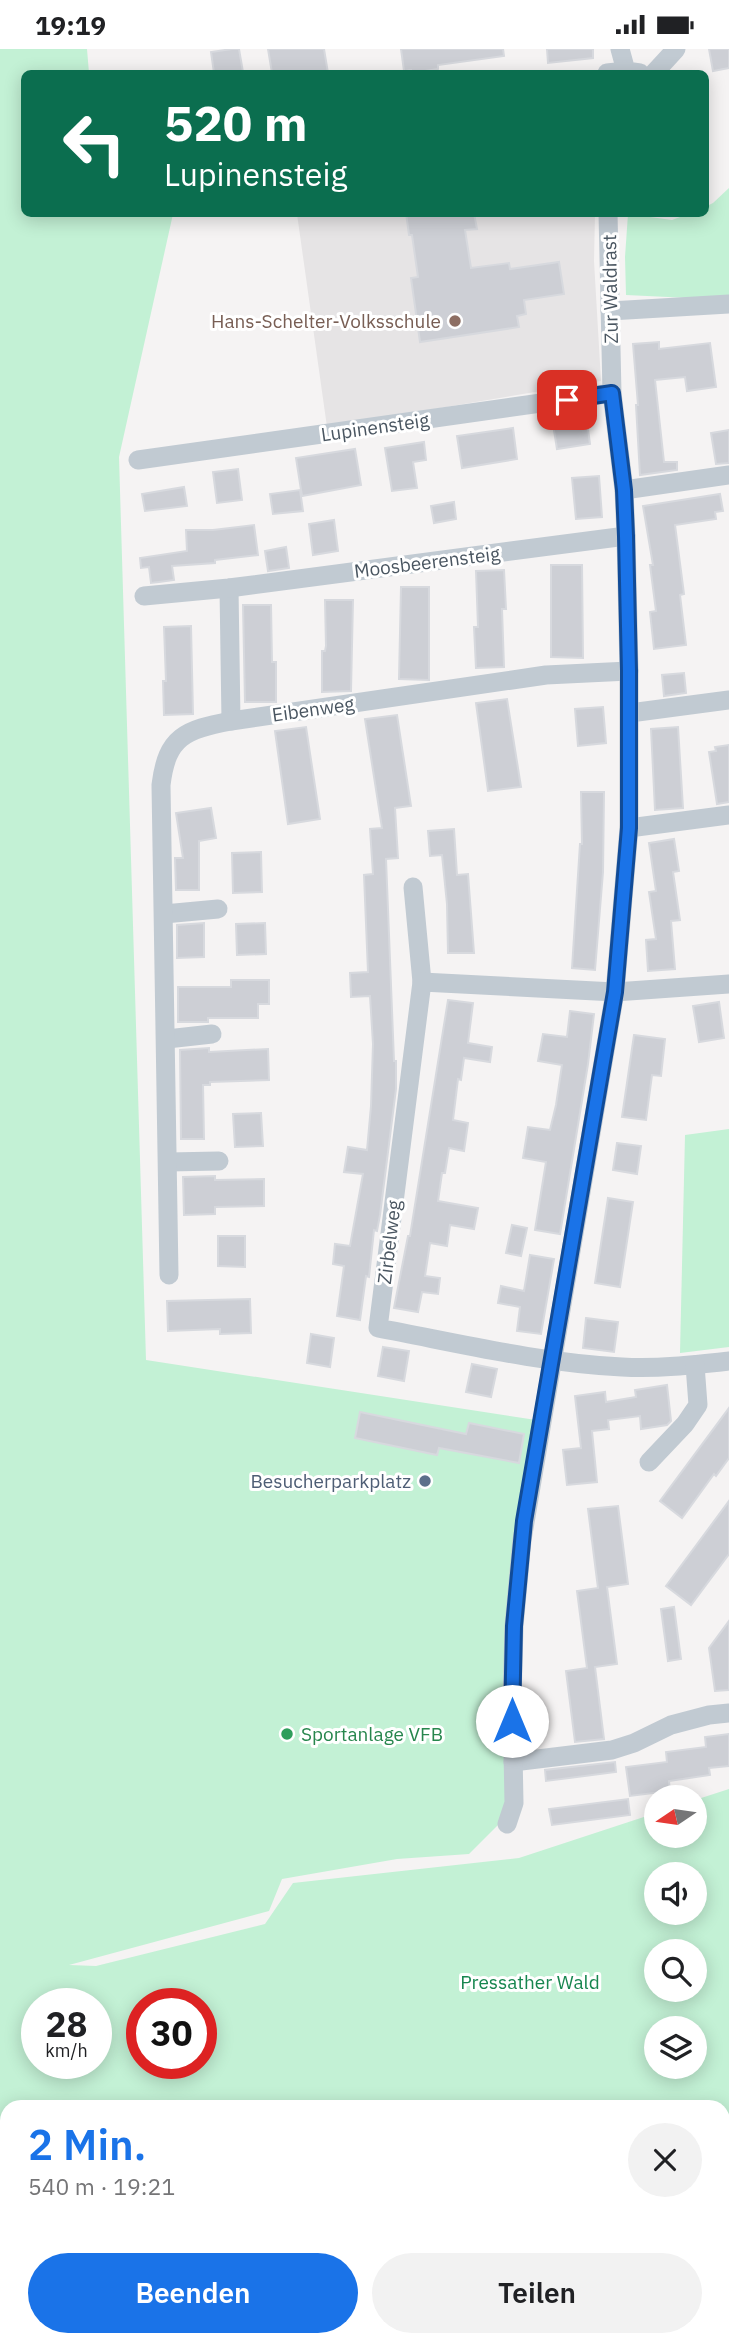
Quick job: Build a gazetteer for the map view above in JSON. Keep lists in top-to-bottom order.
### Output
{
  "streets": {
    "street": [
      "Zur Waldrast",
      "Lupinensteig",
      "Moosbeerensteig",
      "Eibenweg",
      "Zirbelweg"
    ]
  },
  "crossings": [
    ["Zur Waldrast", "Lupinensteig"],
    ["Zur Waldrast", "Moosbeerensteig"],
    ["Zur Waldrast", "Eibenweg"],
    ["Zur Waldrast", "Zirbelweg"]
  ],
  "parks": ["Pressather Wald"],
  "places": ["Hans-Schelter-Volksschule", "Besucherparkplatz", "Sportanlage VFB"],
  "north": "left",
  "page": {
    "status": "19:19",
    "turn": ["520 m", "Lupinensteig"],
    "speed": "28 km/h",
    "limit": "30",
    "heading": ["2 Min.", "540 m · 19:21"],
    "buttons": ["Beenden", "Teilen"]
  }
}
